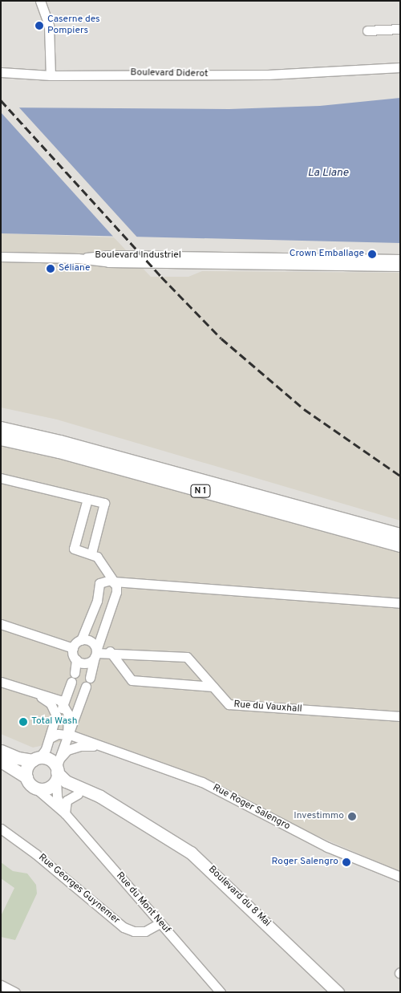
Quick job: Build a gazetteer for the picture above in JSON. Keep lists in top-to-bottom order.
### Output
{
  "streets": {
    "highway": ["N 1"],
    "main road": ["Boulevard du 8 Mai"],
    "street": [
      "Boulevard Diderot",
      "Boulevard Industriel",
      "Rue du Vauxhall",
      "Rue Roger Salengro",
      "Rue Georges Guynemer",
      "Rue du Mont Neuf"
    ]
  },
  "crossings": [
    ["Rue Roger Salengro", "Boulevard du 8 Mai"],
    ["Rue Roger Salengro", "Rue du Mont Neuf"],
    ["Rue Georges Guynemer", "Rue du Mont Neuf"],
    ["Boulevard du 8 Mai", "Rue du Mont Neuf"]
  ],
  "water": ["La Liane"],
  "places": [
    "Caserne des Pompiers",
    "Crown Emballage",
    "Séliane",
    "Total Wash",
    "Investimmo",
    "Roger Salengro"
  ]
}
